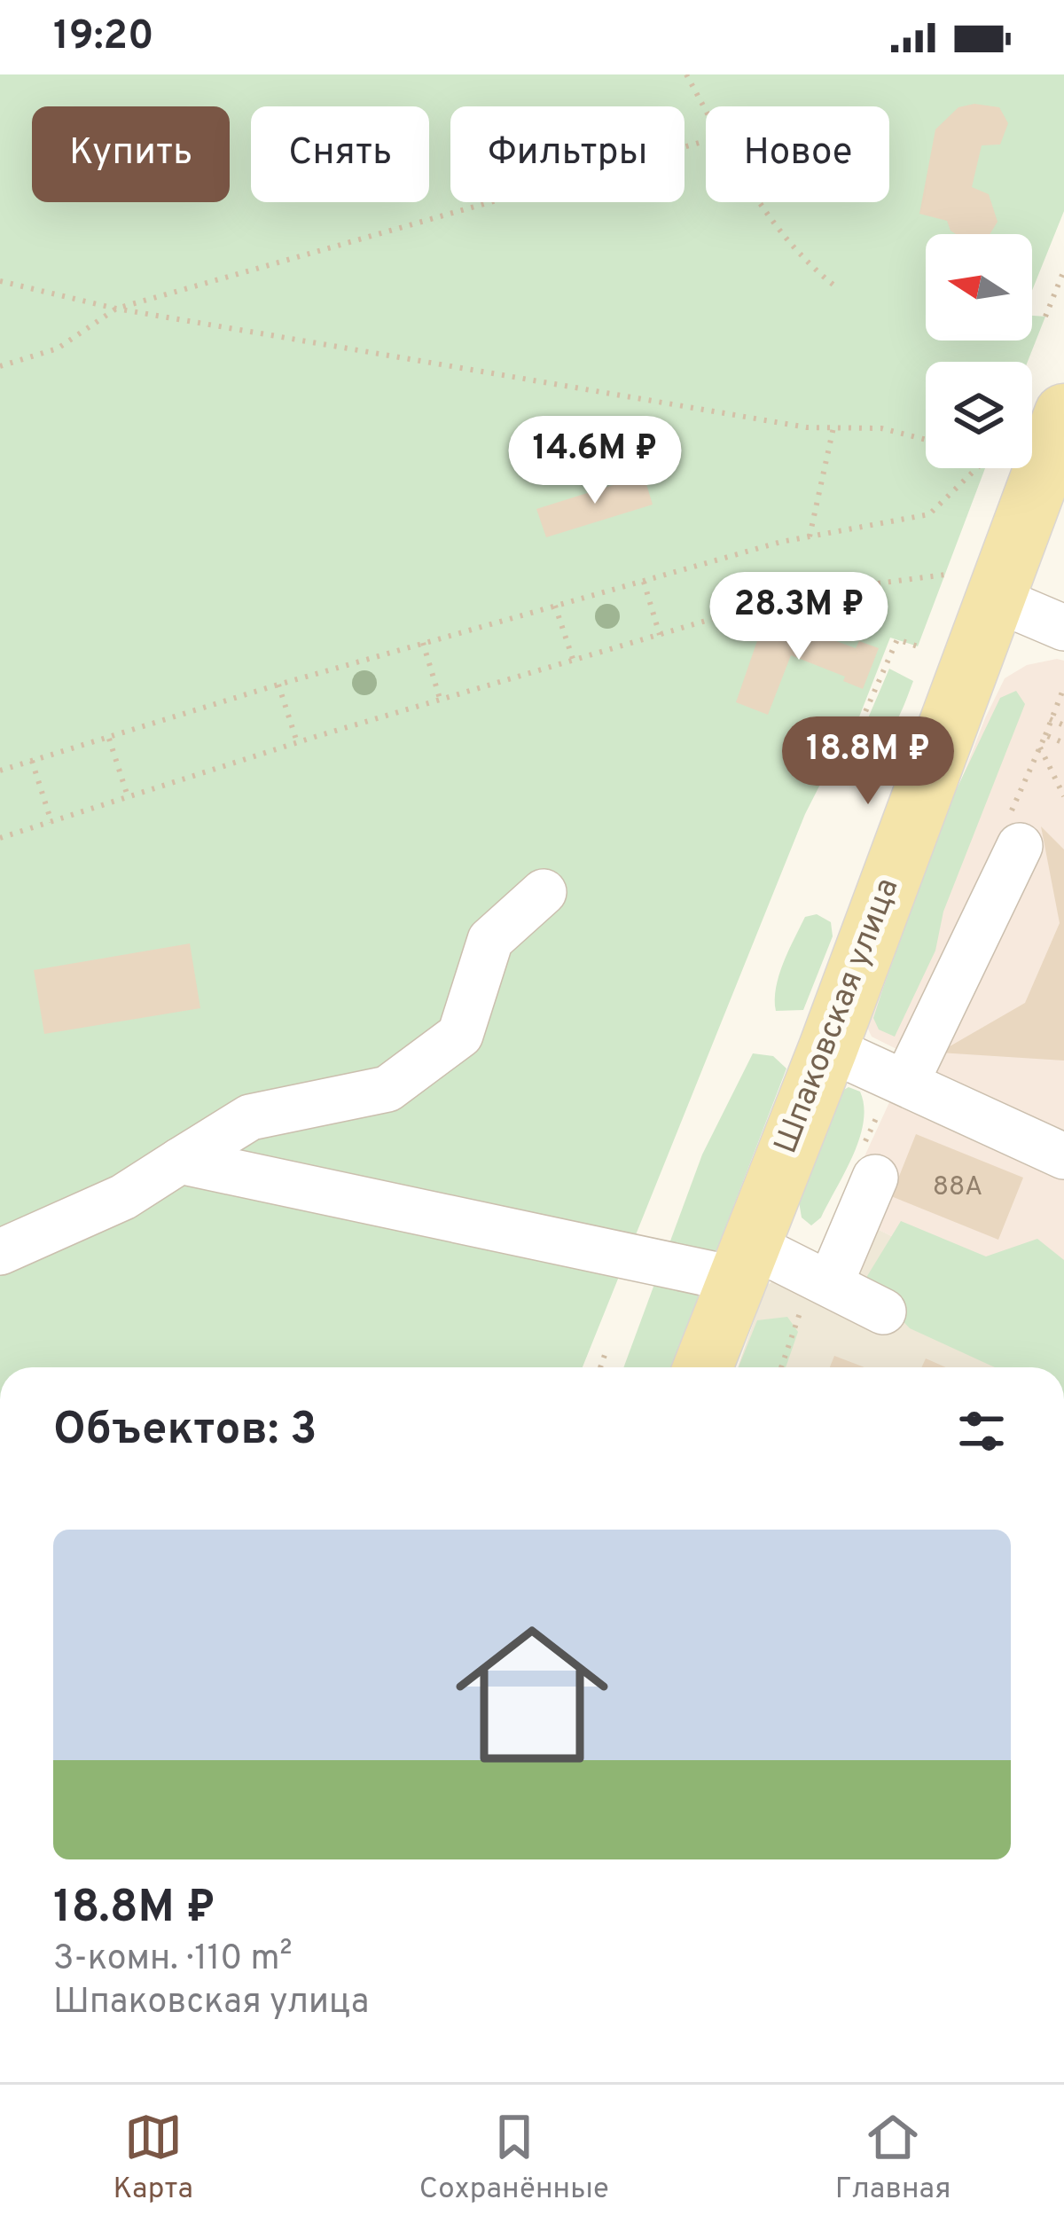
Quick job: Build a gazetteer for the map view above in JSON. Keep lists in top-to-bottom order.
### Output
{
  "streets": {
    "main road": ["Шпаковская улица"]
  },
  "house_numbers": ["88А"],
  "north": "left",
  "page": {
    "status": "19:20",
    "chip": [
      "Купить",
      "Снять",
      "Фильтры",
      "Новое"
    ],
    "price": ["14.6M ₽", "28.3M ₽", "18.8M ₽"],
    "heading": "Объектов: 3",
    "list": [
      {
        "name": "18.8M ₽",
        "note": "3-комн. · 110 m² · Шпаковская улица"
      }
    ],
    "tabs": ["Карта", "Сохранённые", "Главная"]
  }
}
